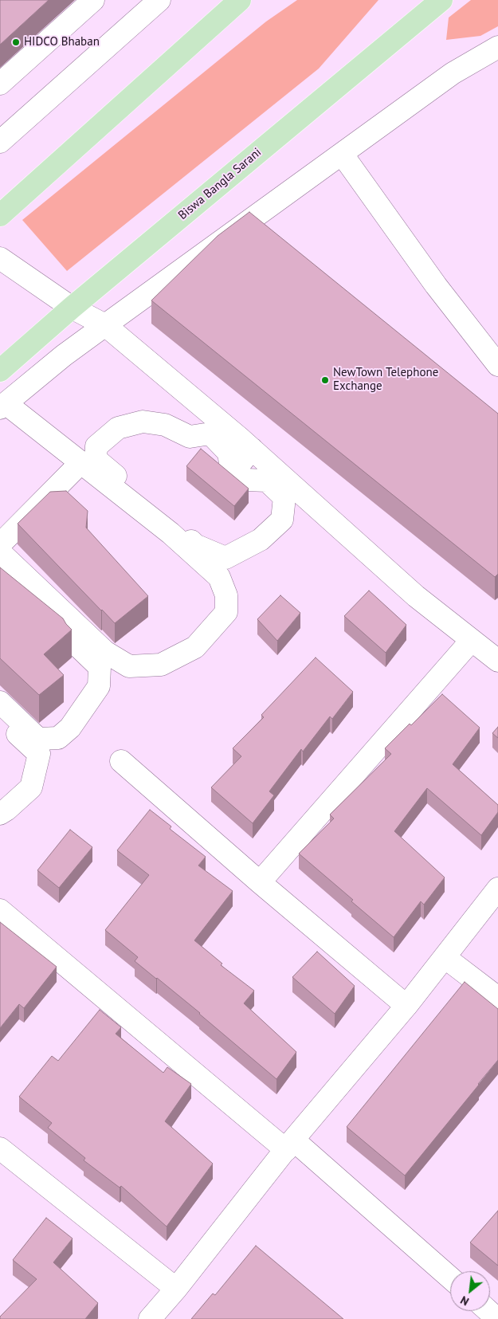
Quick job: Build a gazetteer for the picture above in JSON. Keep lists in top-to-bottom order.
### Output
{
  "streets": {
    "main road": ["Biswa Bangla Sarani"]
  },
  "places": ["HIDCO Bhaban", "NewTown Telephone Exchange"],
  "north": "bottom left"
}
